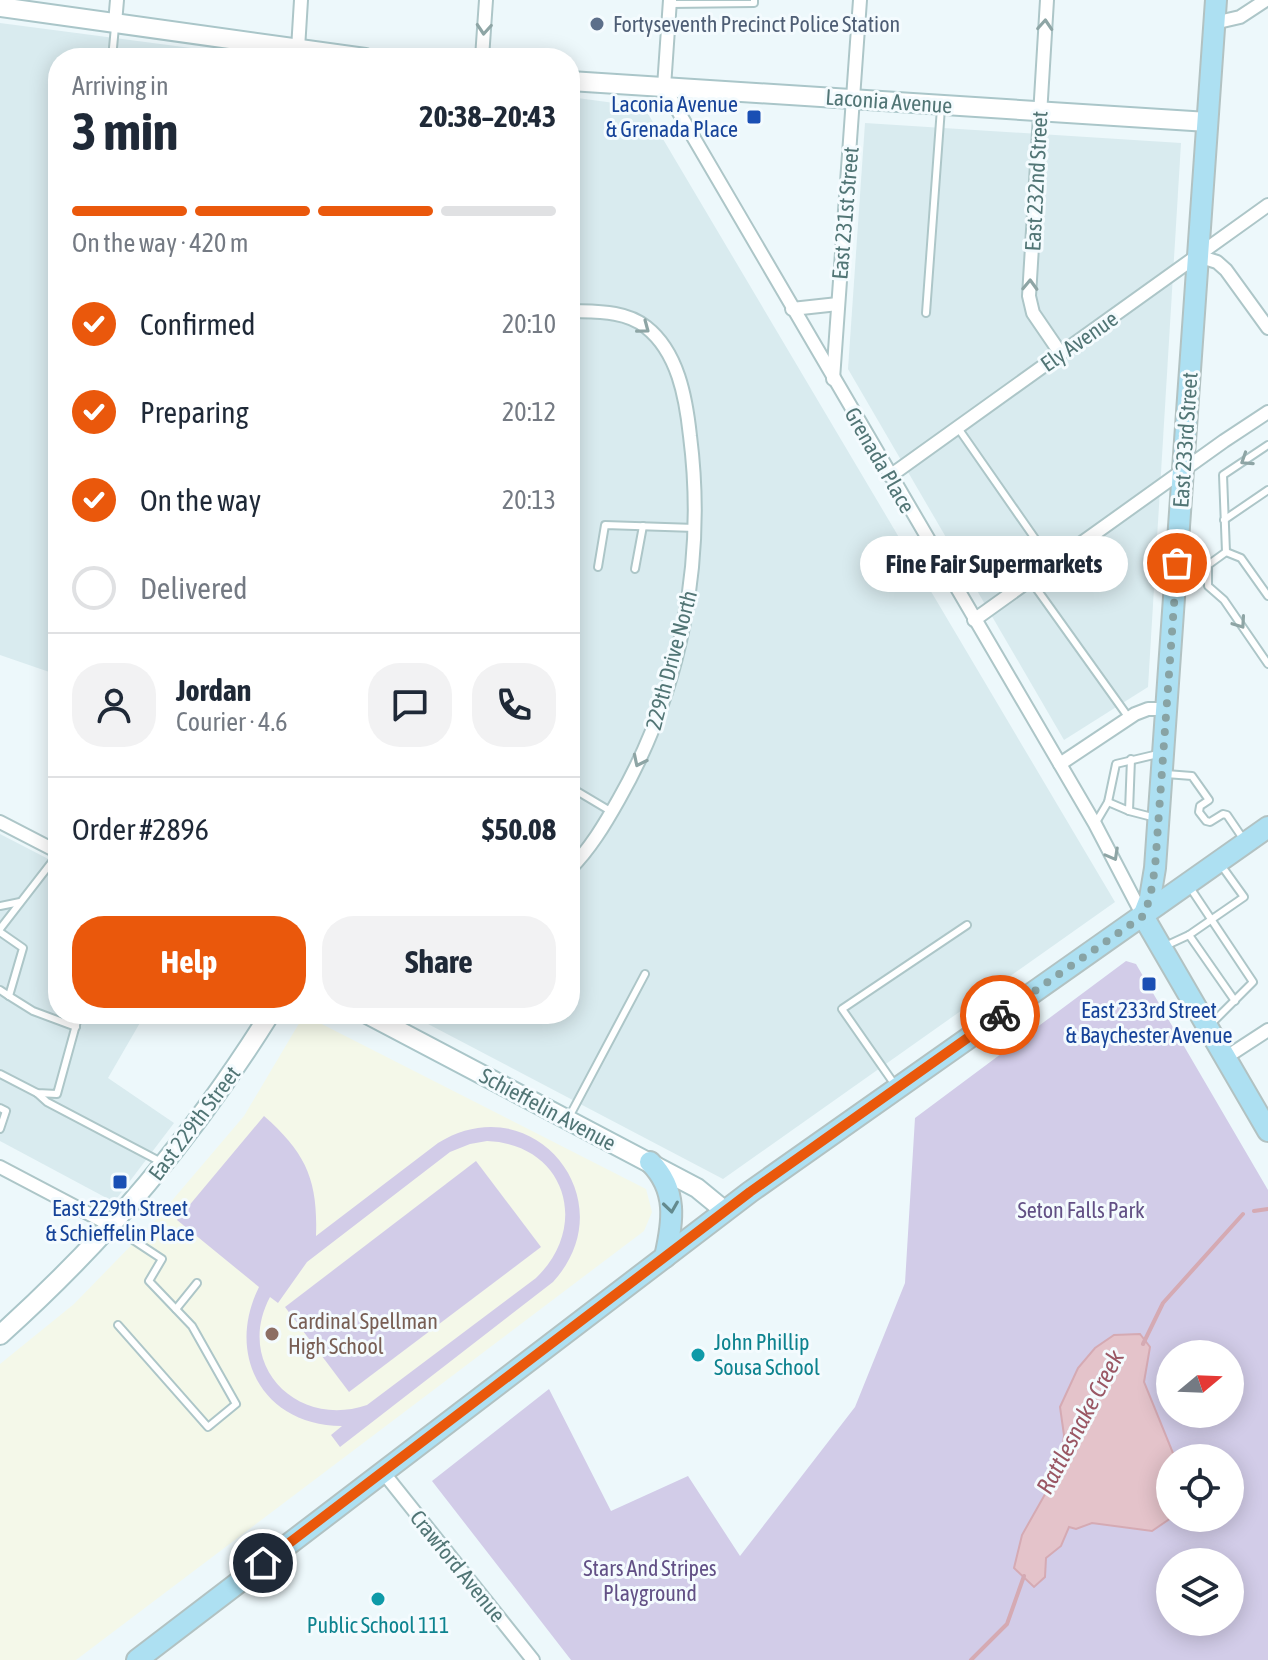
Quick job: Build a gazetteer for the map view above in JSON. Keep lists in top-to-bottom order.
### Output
{
  "streets": {
    "main road": ["East 233rd Street"],
    "street": [
      "Laconia Avenue",
      "East 232nd Street",
      "East 231st Street",
      "Ely Avenue",
      "Grenada Place",
      "229th Drive North",
      "Schieffelin Avenue",
      "East 229th Street",
      "Crawford Avenue"
    ]
  },
  "crossings": [
    ["Laconia Avenue", "East 232nd Street"],
    ["Laconia Avenue", "East 231st Street"],
    ["Laconia Avenue", "East 233rd Street"],
    ["Laconia Avenue", "Grenada Place"],
    ["East 232nd Street", "Ely Avenue"],
    ["East 231st Street", "Grenada Place"],
    ["Ely Avenue", "East 233rd Street"],
    ["Ely Avenue", "Grenada Place"],
    ["East 233rd Street", "Grenada Place"]
  ],
  "one_way": ["East 232nd Street", "229th Drive North"],
  "water": ["Rattlesnake Creek"],
  "parks": ["Seton Falls Park", "Stars And Stripes Playground"],
  "places": {
    "other": [
      "Fortyseventh Precinct Police Station",
      "Fine Fair Supermarkets",
      "Cardinal Spellman High School",
      "John Phillip Sousa School",
      "Public School 111"
    ],
    "transit": ["Laconia Avenue & Grenada Place", "East 233rd Street & Baychester Avenue", "East 229th Street & Schieffelin Place"]
  },
  "north": "right",
  "page": {
    "heading": ["3 min", "Arriving in", "20:38–20:43"],
    "panel": [
      "Jordan",
      "Courier · 4.6",
      "Order #2896",
      "$50.08"
    ],
    "bar": "On the way · 420 m",
    "list": [
      ["Confirmed", "20:10"],
      ["Preparing", "20:12"],
      ["On the way", "20:13"],
      "Delivered"
    ],
    "bubble": "Fine Fair Supermarkets",
    "buttons": ["Help", "Share"]
  }
}
